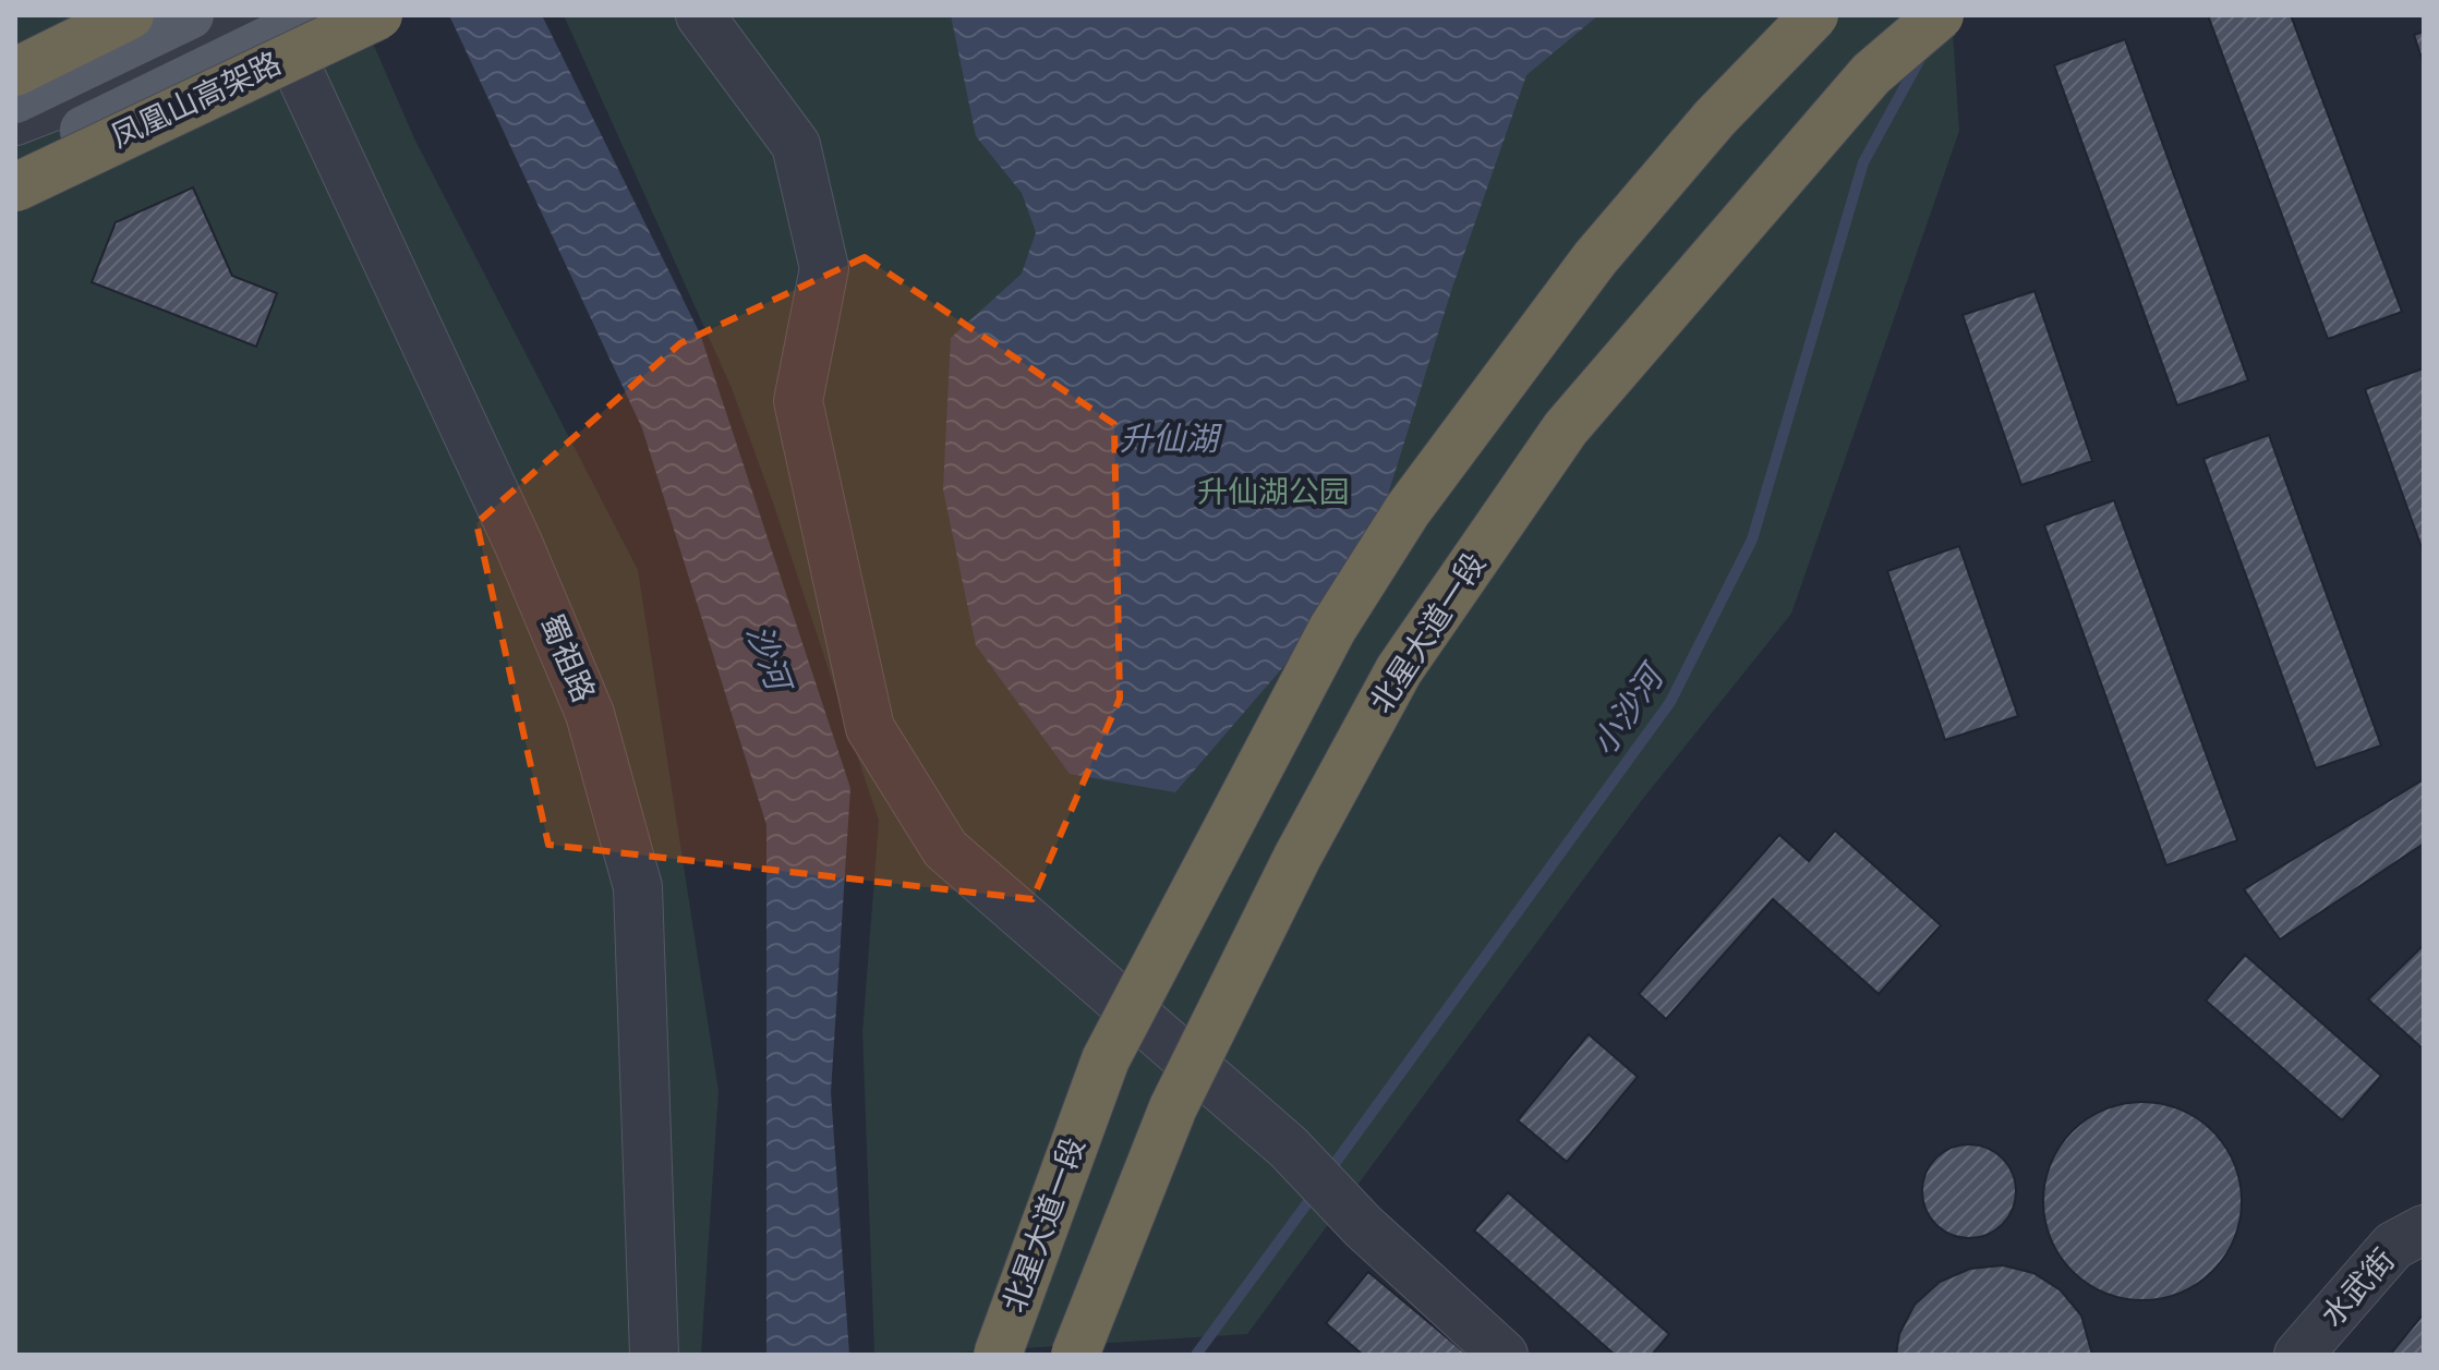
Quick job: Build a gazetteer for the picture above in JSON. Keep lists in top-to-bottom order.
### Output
{
  "streets": {
    "highway": ["凤凰山高架路", "北星大道一段"],
    "street": ["蜀祖路", "水武街"]
  },
  "water": ["升仙湖", "沙河", "小沙河"],
  "parks": ["升仙湖公园"]
}
